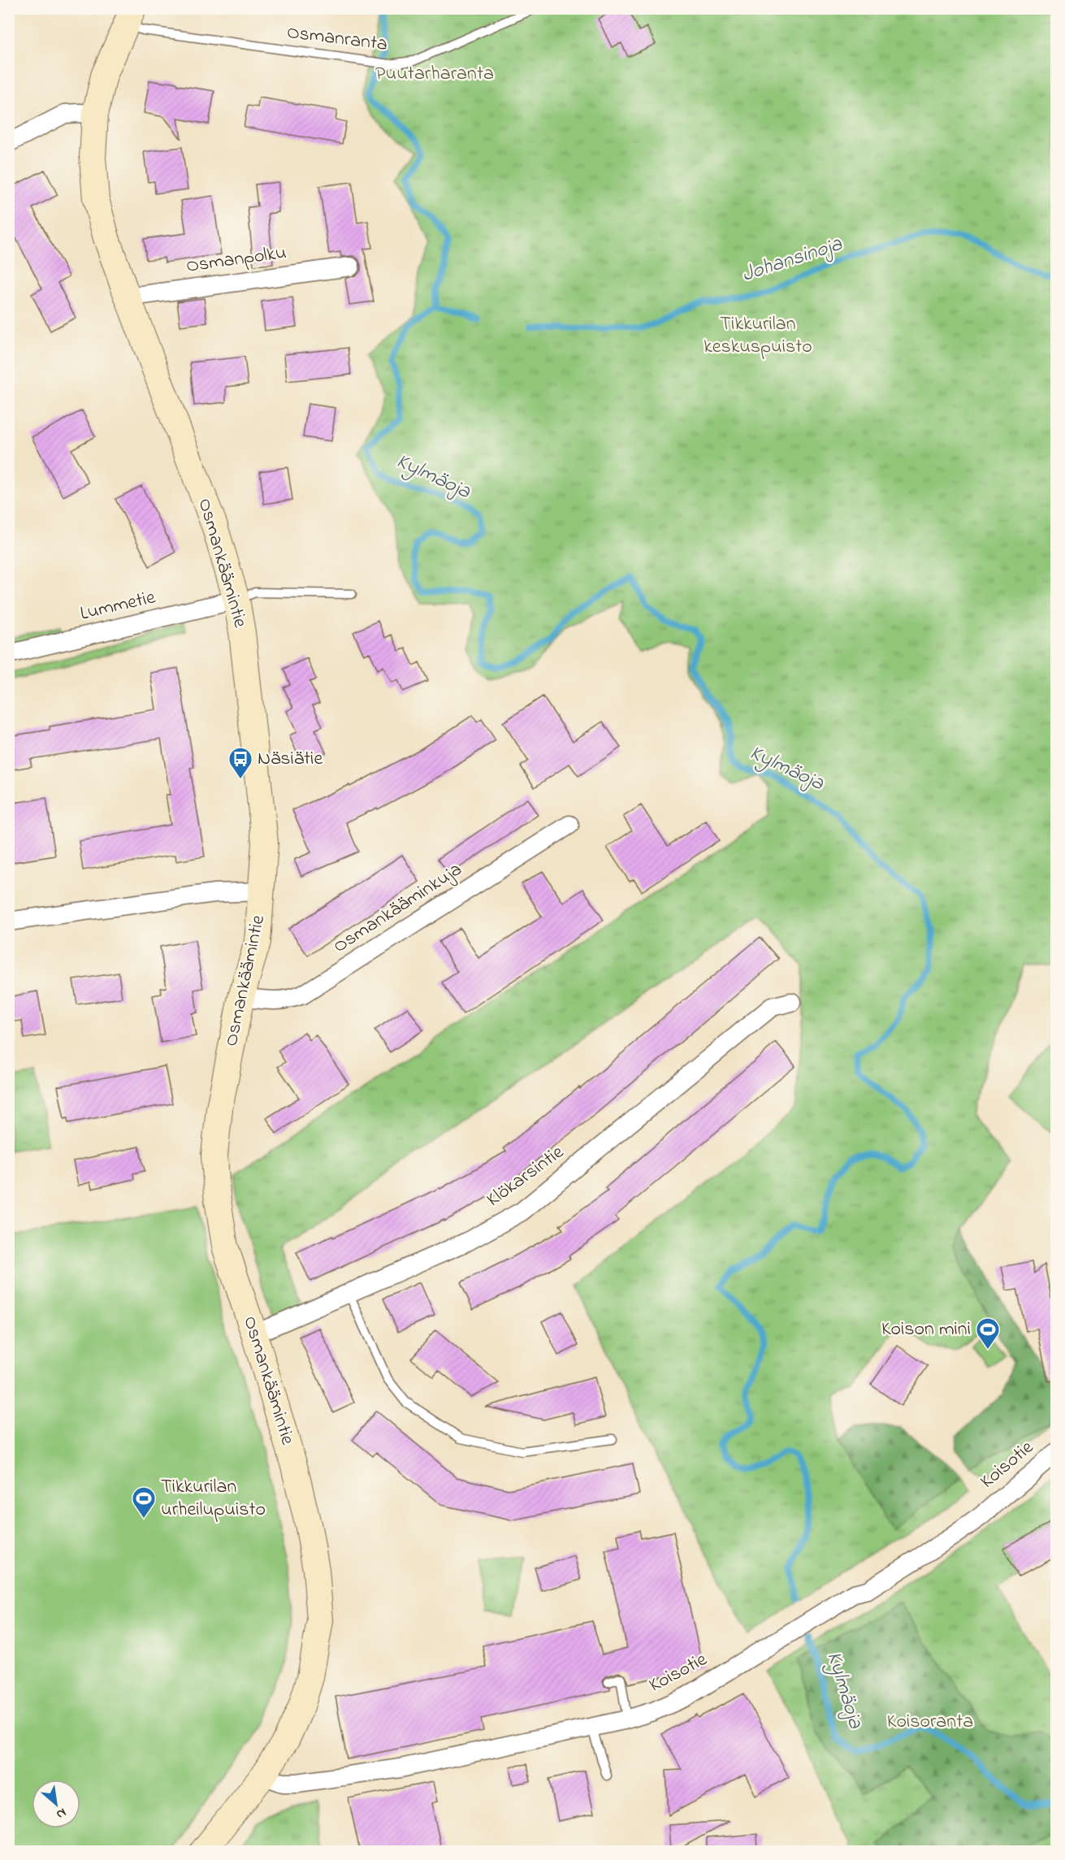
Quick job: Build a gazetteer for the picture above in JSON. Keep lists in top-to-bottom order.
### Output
{
  "streets": {
    "street": [
      "Osmanpolku",
      "Osmankäämintie",
      "Lummetie",
      "Osmankääminkuja",
      "Klökarsintie",
      "Koisotie"
    ],
    "lane": ["Osmanranta"]
  },
  "crossings": [
    ["Osmanranta", "Osmankäämintie"],
    ["Osmanpolku", "Osmankäämintie"],
    ["Osmankäämintie", "Lummetie"],
    ["Osmankäämintie", "Osmankääminkuja"],
    ["Osmankäämintie", "Klökarsintie"],
    ["Osmankäämintie", "Koisotie"]
  ],
  "water": ["Johansinoja", "Kylmäoja"],
  "parks": ["Puutarharanta", "Tikkurilan keskuspuisto", "Koisoranta"],
  "places": {
    "bus stop": ["Näsiätie"],
    "sports": ["Koison mini", "Tikkurilan urheilupuisto"]
  },
  "north": "bottom right"
}
